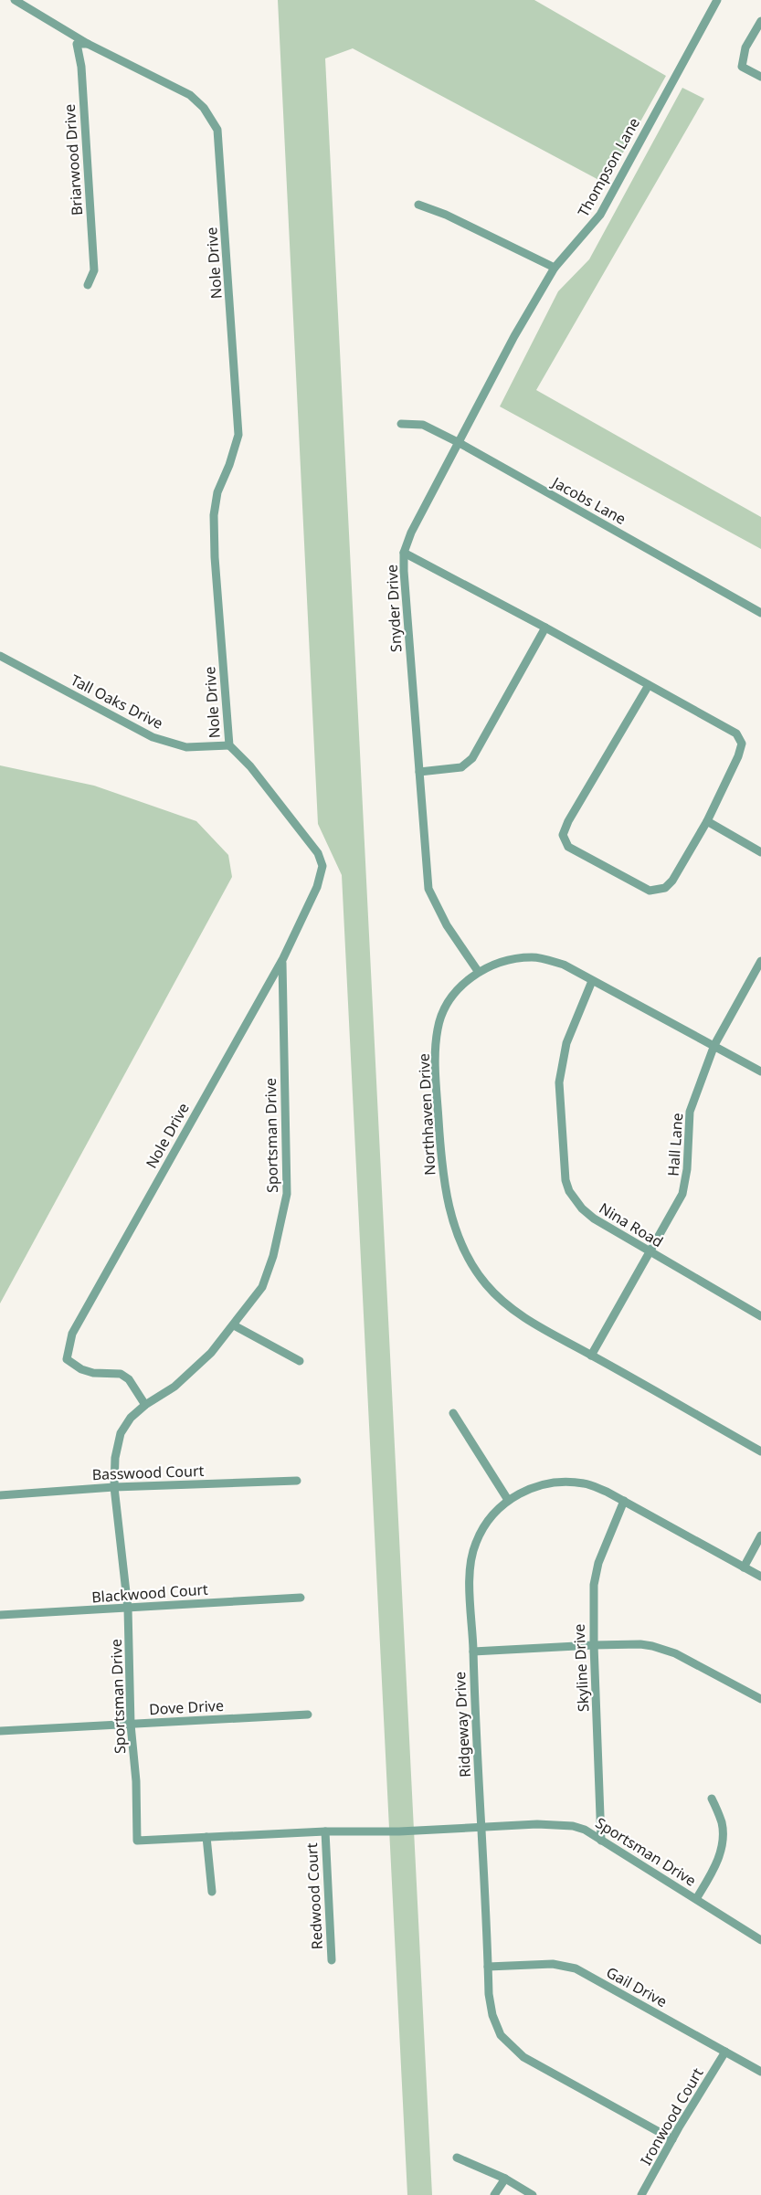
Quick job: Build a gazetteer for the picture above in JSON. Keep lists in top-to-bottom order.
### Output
{
  "streets": {
    "street": [
      "Briarwood Drive",
      "Thompson Lane",
      "Nole Drive",
      "Jacobs Lane",
      "Snyder Drive",
      "Tall Oaks Drive",
      "Northhaven Drive",
      "Sportsman Drive",
      "Hall Lane",
      "Nina Road",
      "Basswood Court",
      "Blackwood Court",
      "Skyline Drive",
      "Dove Drive",
      "Ridgeway Drive",
      "Redwood Court",
      "Gail Drive",
      "Ironwood Court"
    ]
  },
  "crossings": [
    ["Briarwood Drive", "Nole Drive"],
    ["Thompson Lane", "Snyder Drive"],
    ["Nole Drive", "Tall Oaks Drive"],
    ["Nole Drive", "Sportsman Drive"],
    ["Jacobs Lane", "Snyder Drive"],
    ["Snyder Drive", "Northhaven Drive"],
    ["Northhaven Drive", "Hall Lane"],
    ["Northhaven Drive", "Nina Road"],
    ["Sportsman Drive", "Basswood Court"],
    ["Sportsman Drive", "Blackwood Court"],
    ["Sportsman Drive", "Skyline Drive"],
    ["Sportsman Drive", "Dove Drive"],
    ["Sportsman Drive", "Ridgeway Drive"],
    ["Sportsman Drive", "Redwood Court"],
    ["Hall Lane", "Nina Road"],
    ["Skyline Drive", "Ridgeway Drive"],
    ["Ridgeway Drive", "Gail Drive"],
    ["Ridgeway Drive", "Ironwood Court"],
    ["Gail Drive", "Ironwood Court"]
  ]
}
